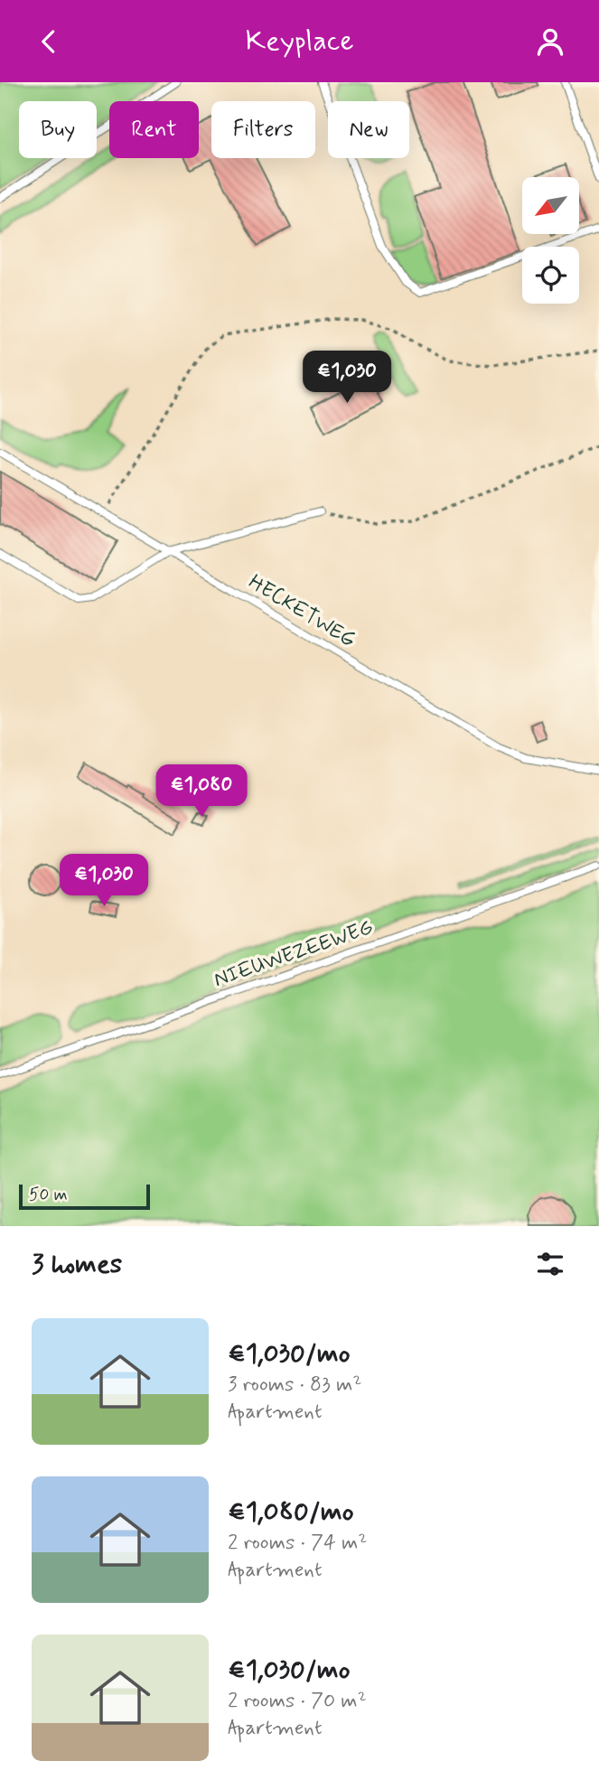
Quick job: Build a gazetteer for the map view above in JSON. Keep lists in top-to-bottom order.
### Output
{
  "streets": {
    "lane": ["HECKETWEG", "NIEUWEZEEWEG"]
  },
  "scale_bar": "50 m",
  "north": "bottom left",
  "page": {
    "header": "Keyplace",
    "chip": [
      "Buy",
      "Rent",
      "Filters",
      "New"
    ],
    "price": ["€1,030", "€1,080", "€1,030"],
    "scale": "50 m",
    "heading": "3 homes",
    "list": [
      {
        "name": "€1,030/mo",
        "note": "3 rooms · 83 m² · Apartment"
      },
      {
        "name": "€1,080/mo",
        "note": "2 rooms · 74 m² · Apartment"
      },
      {
        "name": "€1,030/mo",
        "note": "2 rooms · 70 m² · Apartment"
      }
    ]
  }
}
